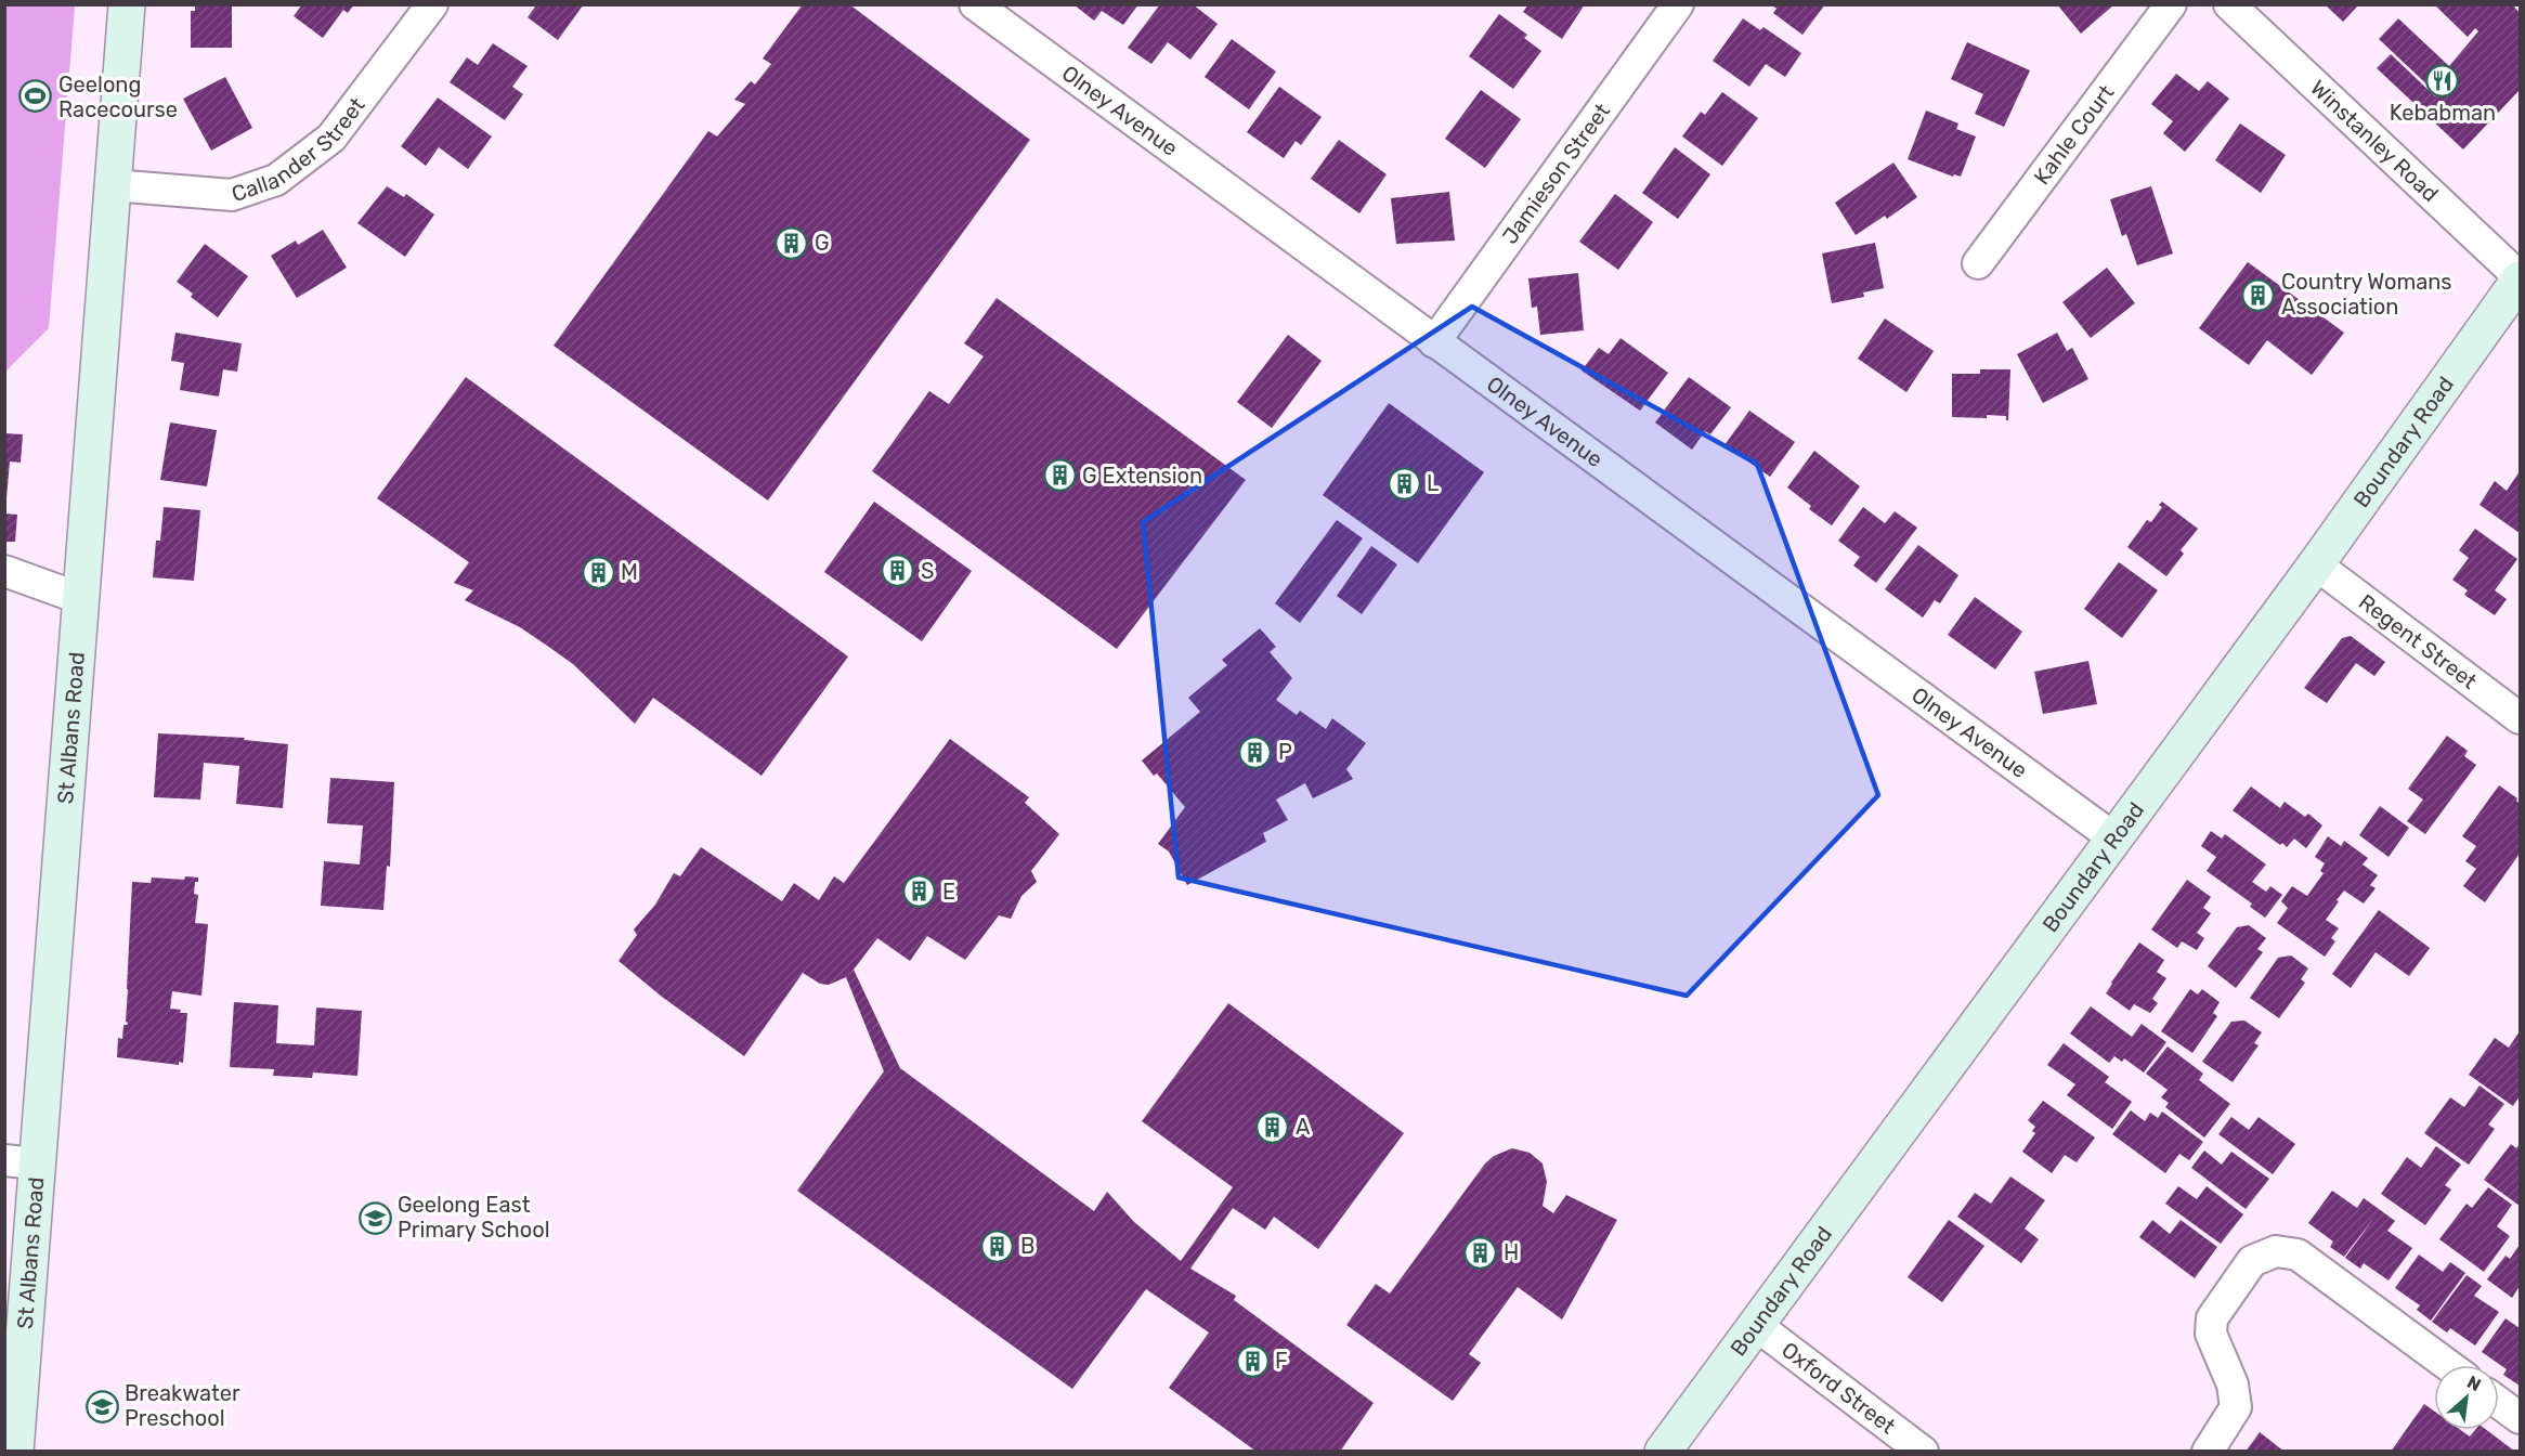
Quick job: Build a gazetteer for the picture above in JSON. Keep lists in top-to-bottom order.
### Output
{
  "streets": {
    "street": [
      "Olney Avenue",
      "Kahle Court",
      "Winstanley Road",
      "Callander Street",
      "Jamieson Street",
      "Boundary Road",
      "Regent Street",
      "St Albans Road",
      "Oxford Street"
    ]
  },
  "crossings": [
    ["Olney Avenue", "Jamieson Street"],
    ["Olney Avenue", "Boundary Road"],
    ["Winstanley Road", "Boundary Road"],
    ["Callander Street", "St Albans Road"],
    ["Boundary Road", "Regent Street"],
    ["Boundary Road", "Oxford Street"]
  ],
  "places": {
    "restaurant": ["Kebabman"],
    "sports": ["Geelong Racecourse"],
    "building": [
      "G",
      "Country Womans Association",
      "G Extension",
      "L",
      "S",
      "M",
      "P",
      "E",
      "A",
      "B",
      "H",
      "F"
    ],
    "school or university": ["Geelong East Primary School", "Breakwater Preschool"]
  },
  "north": "top right"
}
